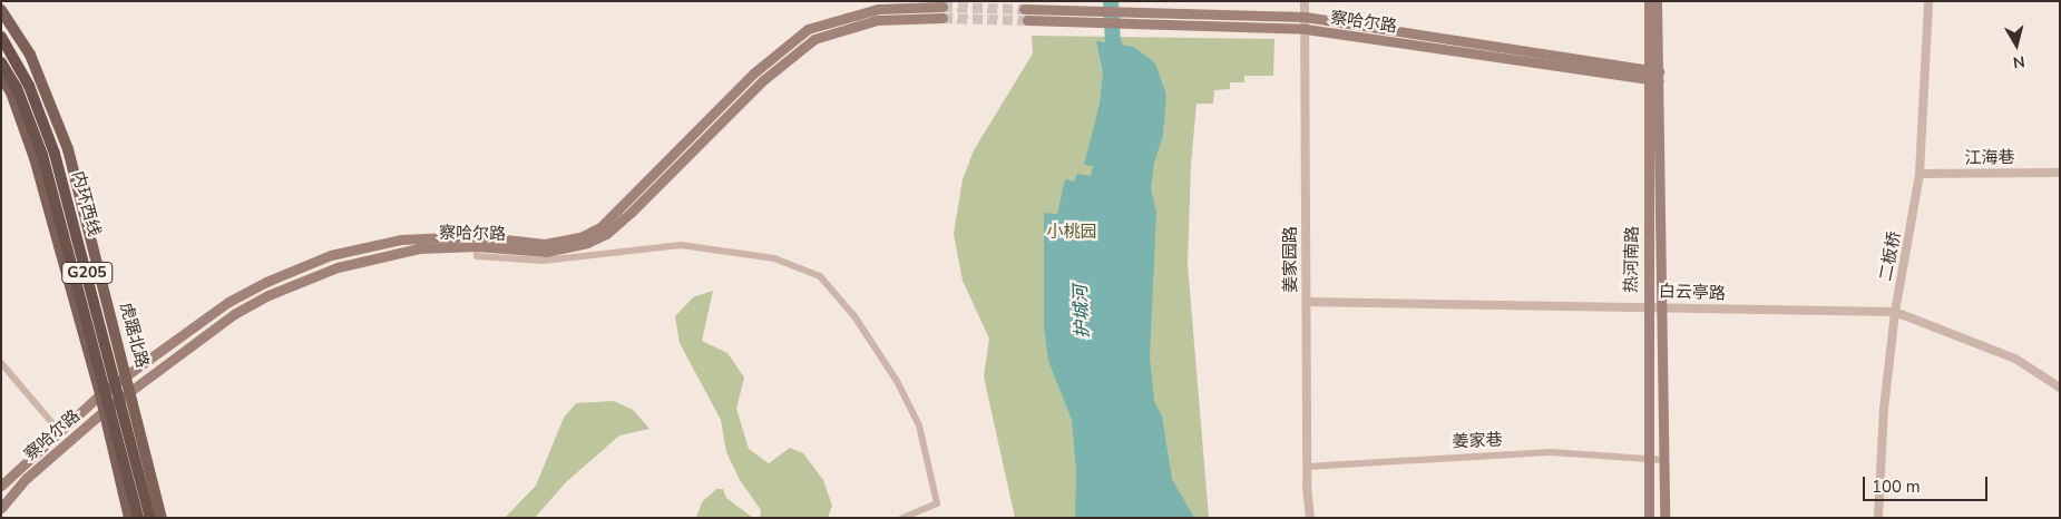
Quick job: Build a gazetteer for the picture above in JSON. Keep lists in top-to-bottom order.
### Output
{
  "streets": {
    "highway": ["内环西线", "G205"],
    "main road": ["察哈尔路", "热河南路", "虎踞北路"],
    "street": [
      "江海巷",
      "二板桥",
      "姜家园路",
      "白云亭路",
      "姜家巷"
    ]
  },
  "crossings": [
    ["察哈尔路", "姜家园路"],
    ["察哈尔路", "热河南路"],
    ["察哈尔路", "虎踞北路"],
    ["江海巷", "二板桥"],
    ["二板桥", "白云亭路"],
    ["姜家园路", "白云亭路"],
    ["姜家园路", "姜家巷"],
    ["热河南路", "白云亭路"],
    ["热河南路", "姜家巷"]
  ],
  "water": ["护城河"],
  "parks": ["小桃园"],
  "scale_bar": "100 m",
  "north": "bottom"
}
